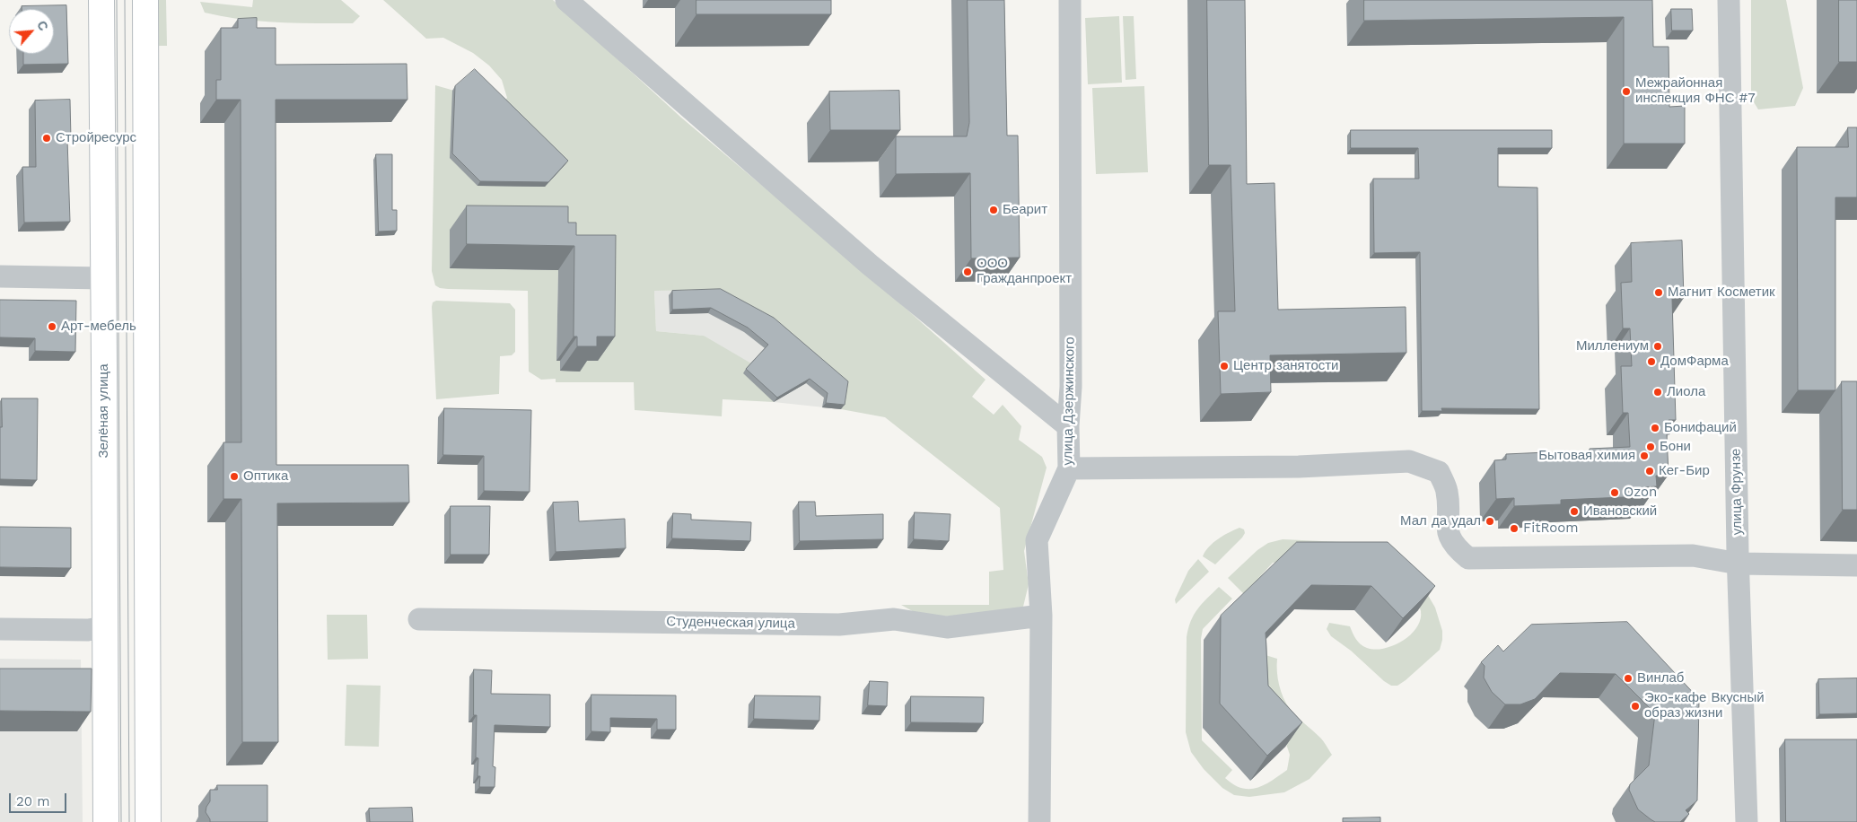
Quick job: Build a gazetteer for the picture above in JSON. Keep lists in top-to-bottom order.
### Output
{
  "streets": {
    "street": [
      "улица Дзержинского",
      "Зелёная улица",
      "улица Фрунзе",
      "Студенческая улица"
    ]
  },
  "crossings": [
    ["улица Дзержинского", "Студенческая улица"]
  ],
  "places": [
    "Межрайонная инспекция ФНС #7",
    "Стройресурс",
    "Беарит",
    "ООО Гражданпроект",
    "Магнит Косметик",
    "Арт-мебель",
    "Миллениум",
    "ДомФарма",
    "Центр занятости",
    "Лиола",
    "Бонифаций",
    "Бони",
    "Бытовая химия",
    "Кег-Бир",
    "Оптика",
    "Ozon",
    "Ивановский",
    "Мал да удал",
    "FitRoom",
    "Винлаб",
    "Эко-кафе Вкусный образ жизни"
  ],
  "scale_bar": "20 m",
  "north": "top right"
}
